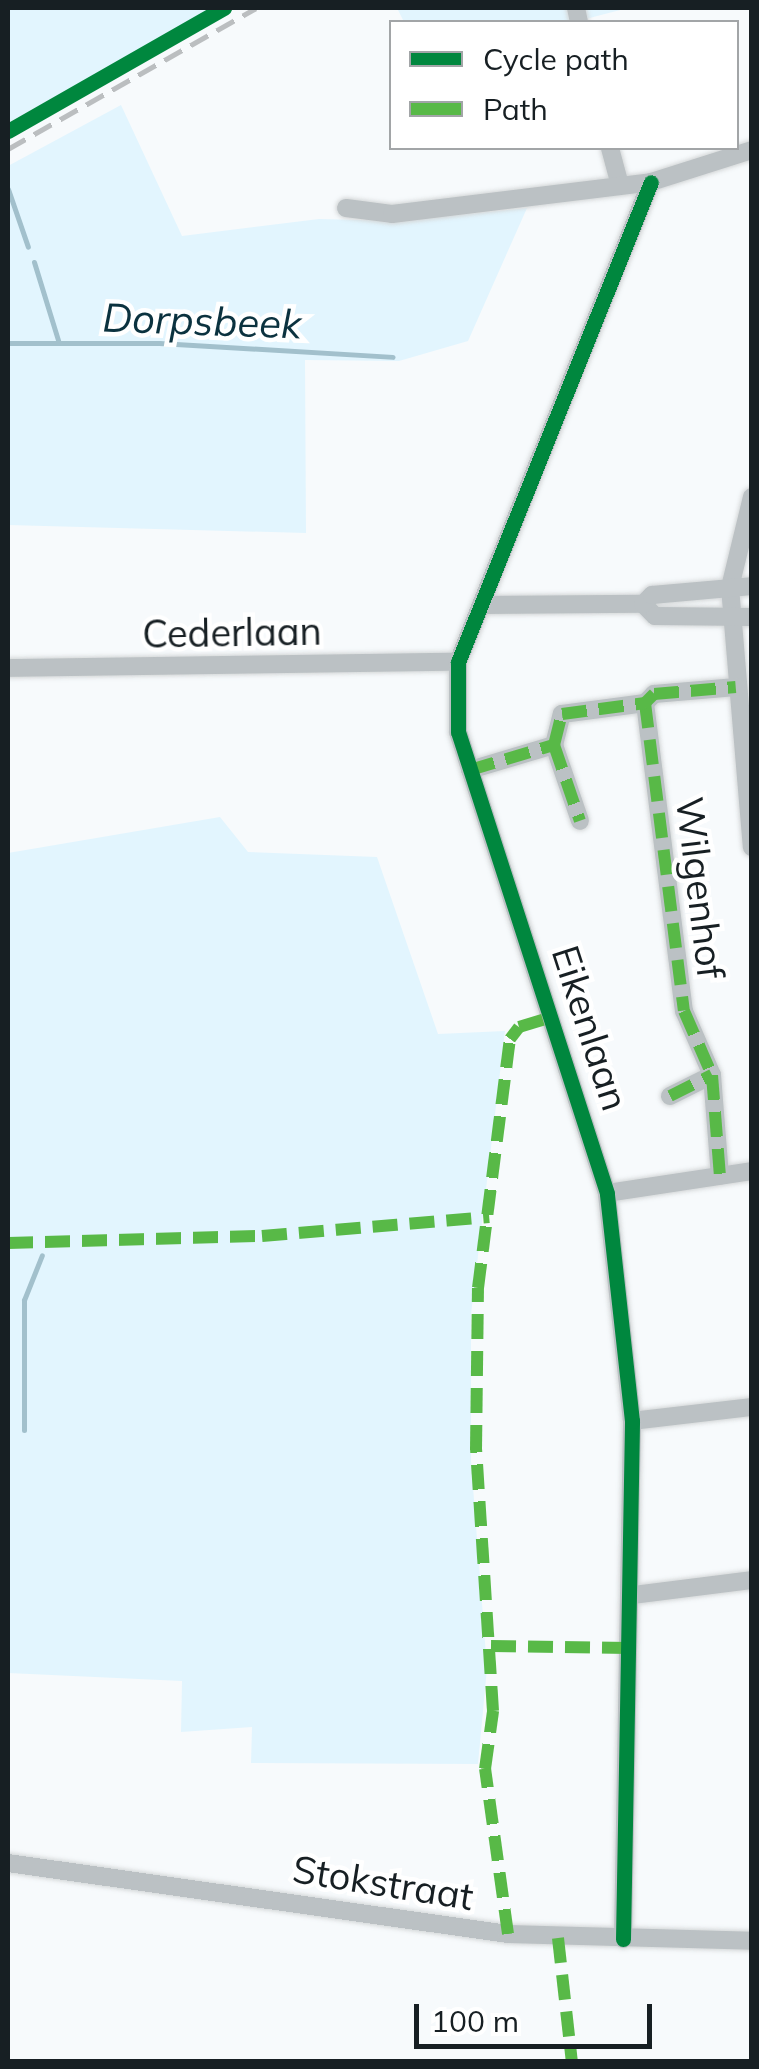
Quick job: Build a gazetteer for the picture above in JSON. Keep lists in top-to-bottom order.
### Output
{
  "streets": {
    "street": [
      "Cederlaan",
      "Wilgenhof",
      "Eikenlaan",
      "Stokstraat"
    ]
  },
  "crossings": [
    ["Cederlaan", "Eikenlaan"],
    ["Eikenlaan", "Stokstraat"]
  ],
  "water": ["Dorpsbeek"],
  "legend": ["Cycle path", "Path"],
  "scale_bar": "100 m"
}
